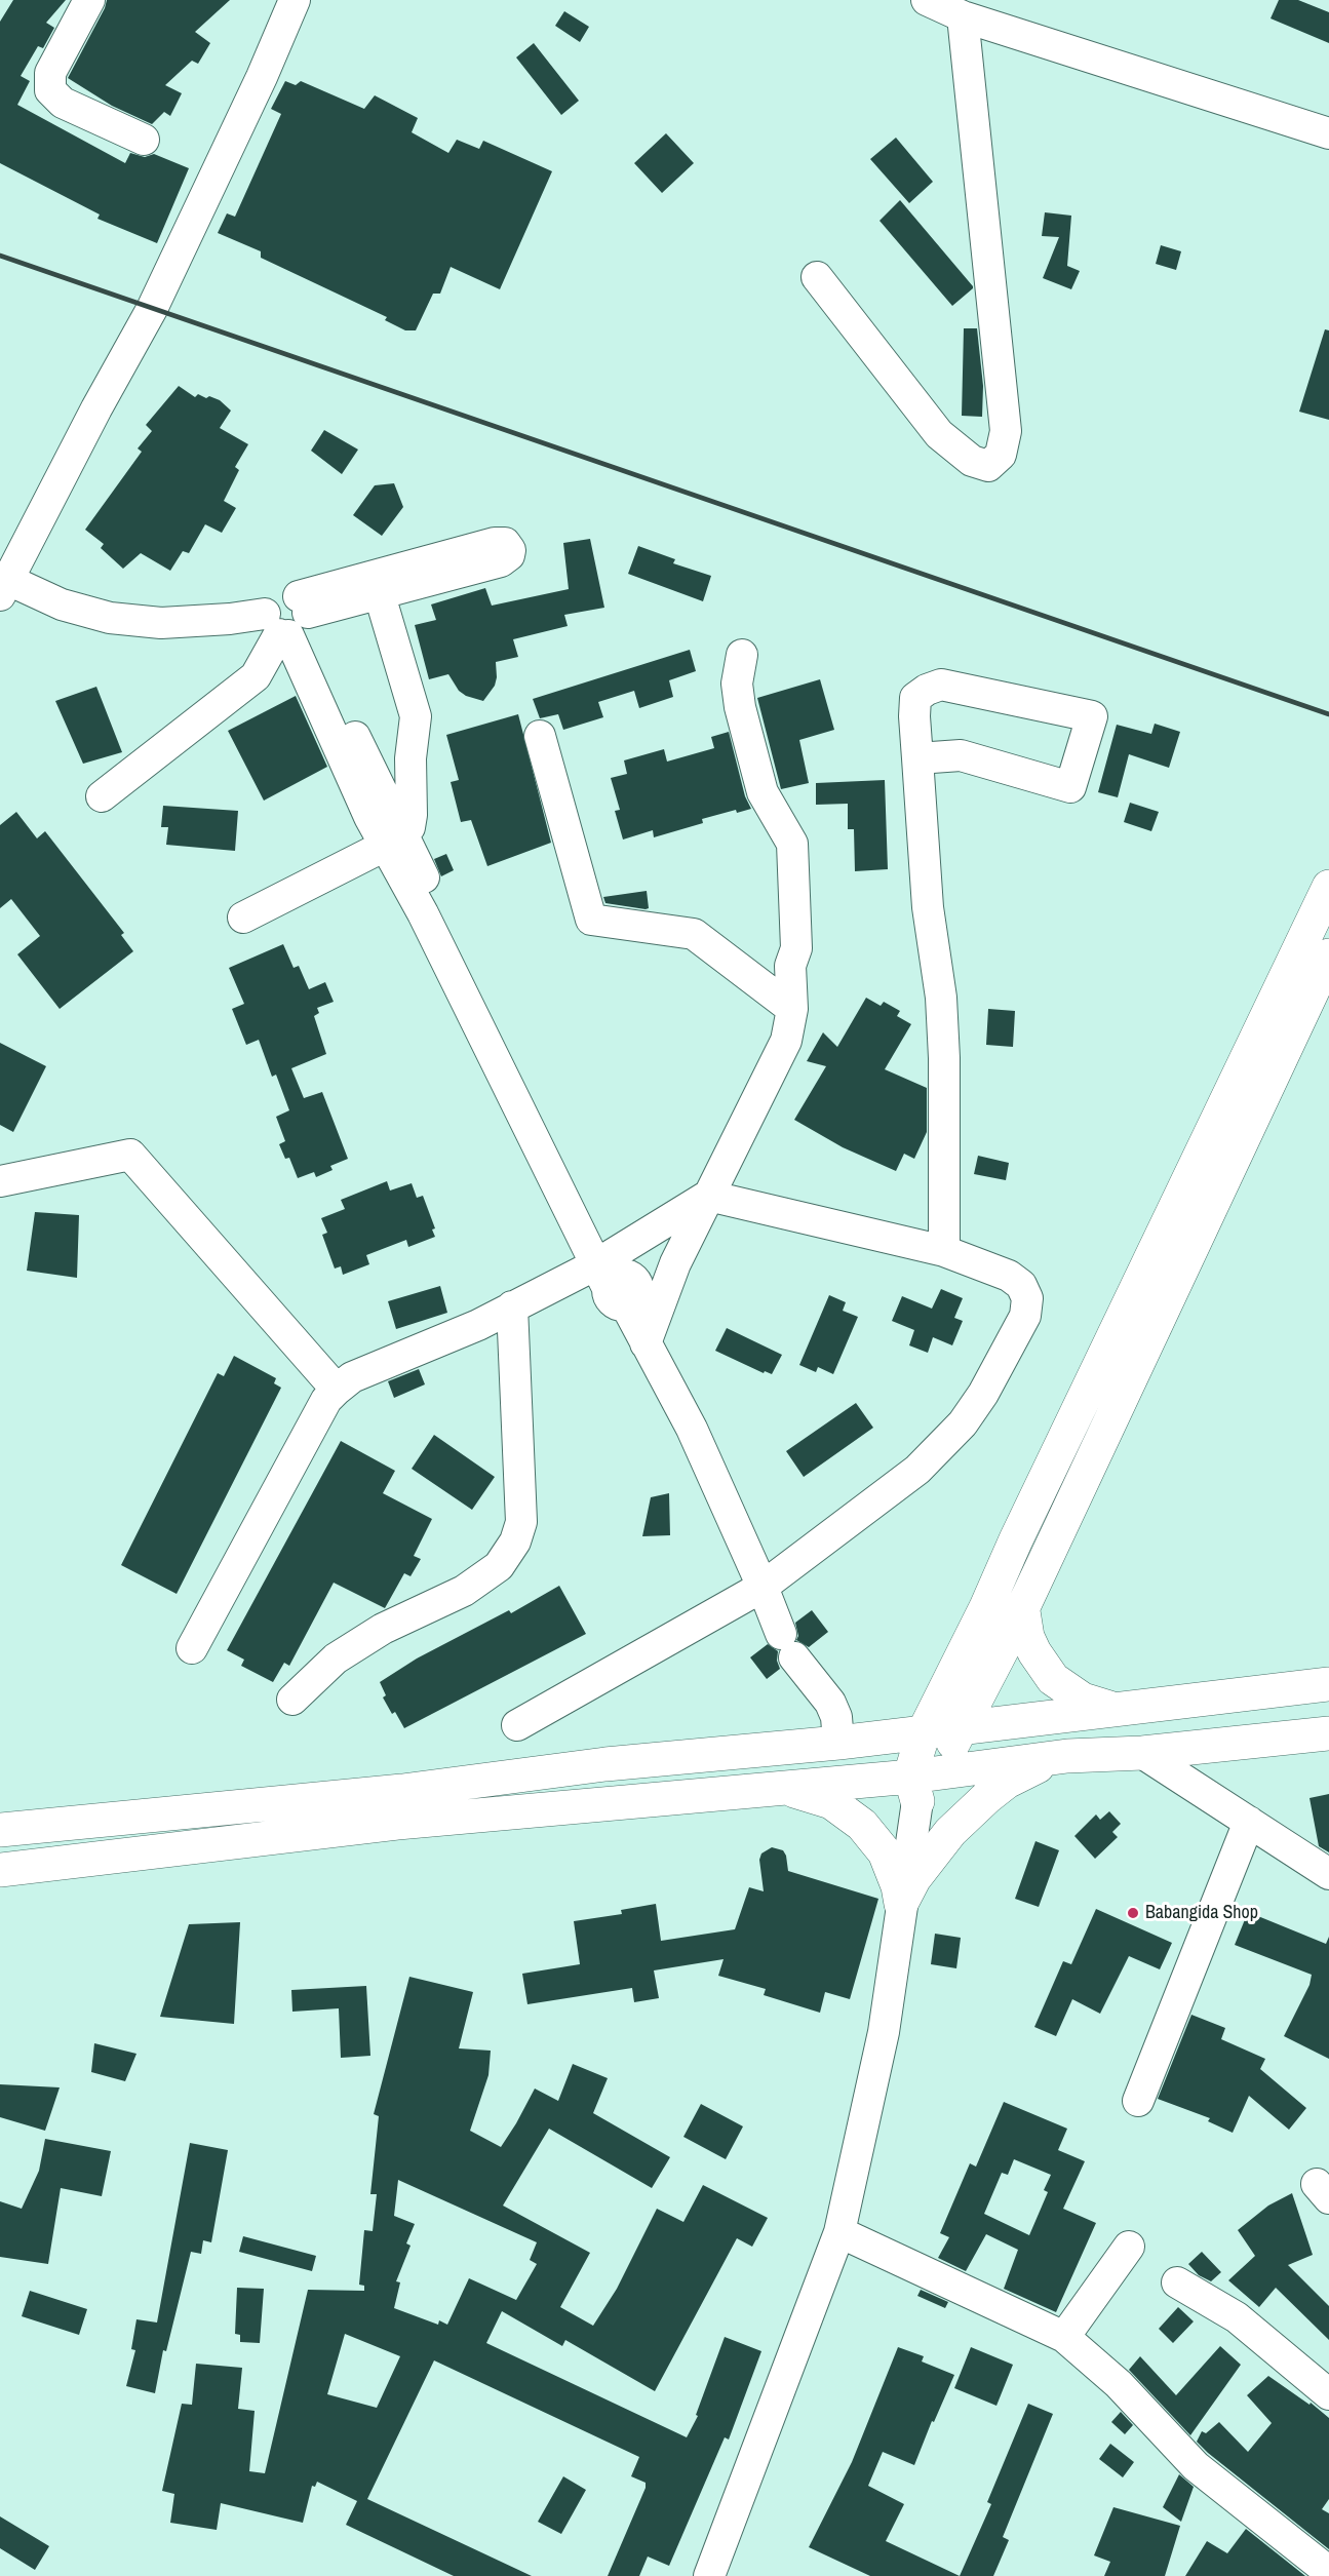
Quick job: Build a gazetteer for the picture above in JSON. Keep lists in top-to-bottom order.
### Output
{
  "places": ["Babangida Shop"]
}
